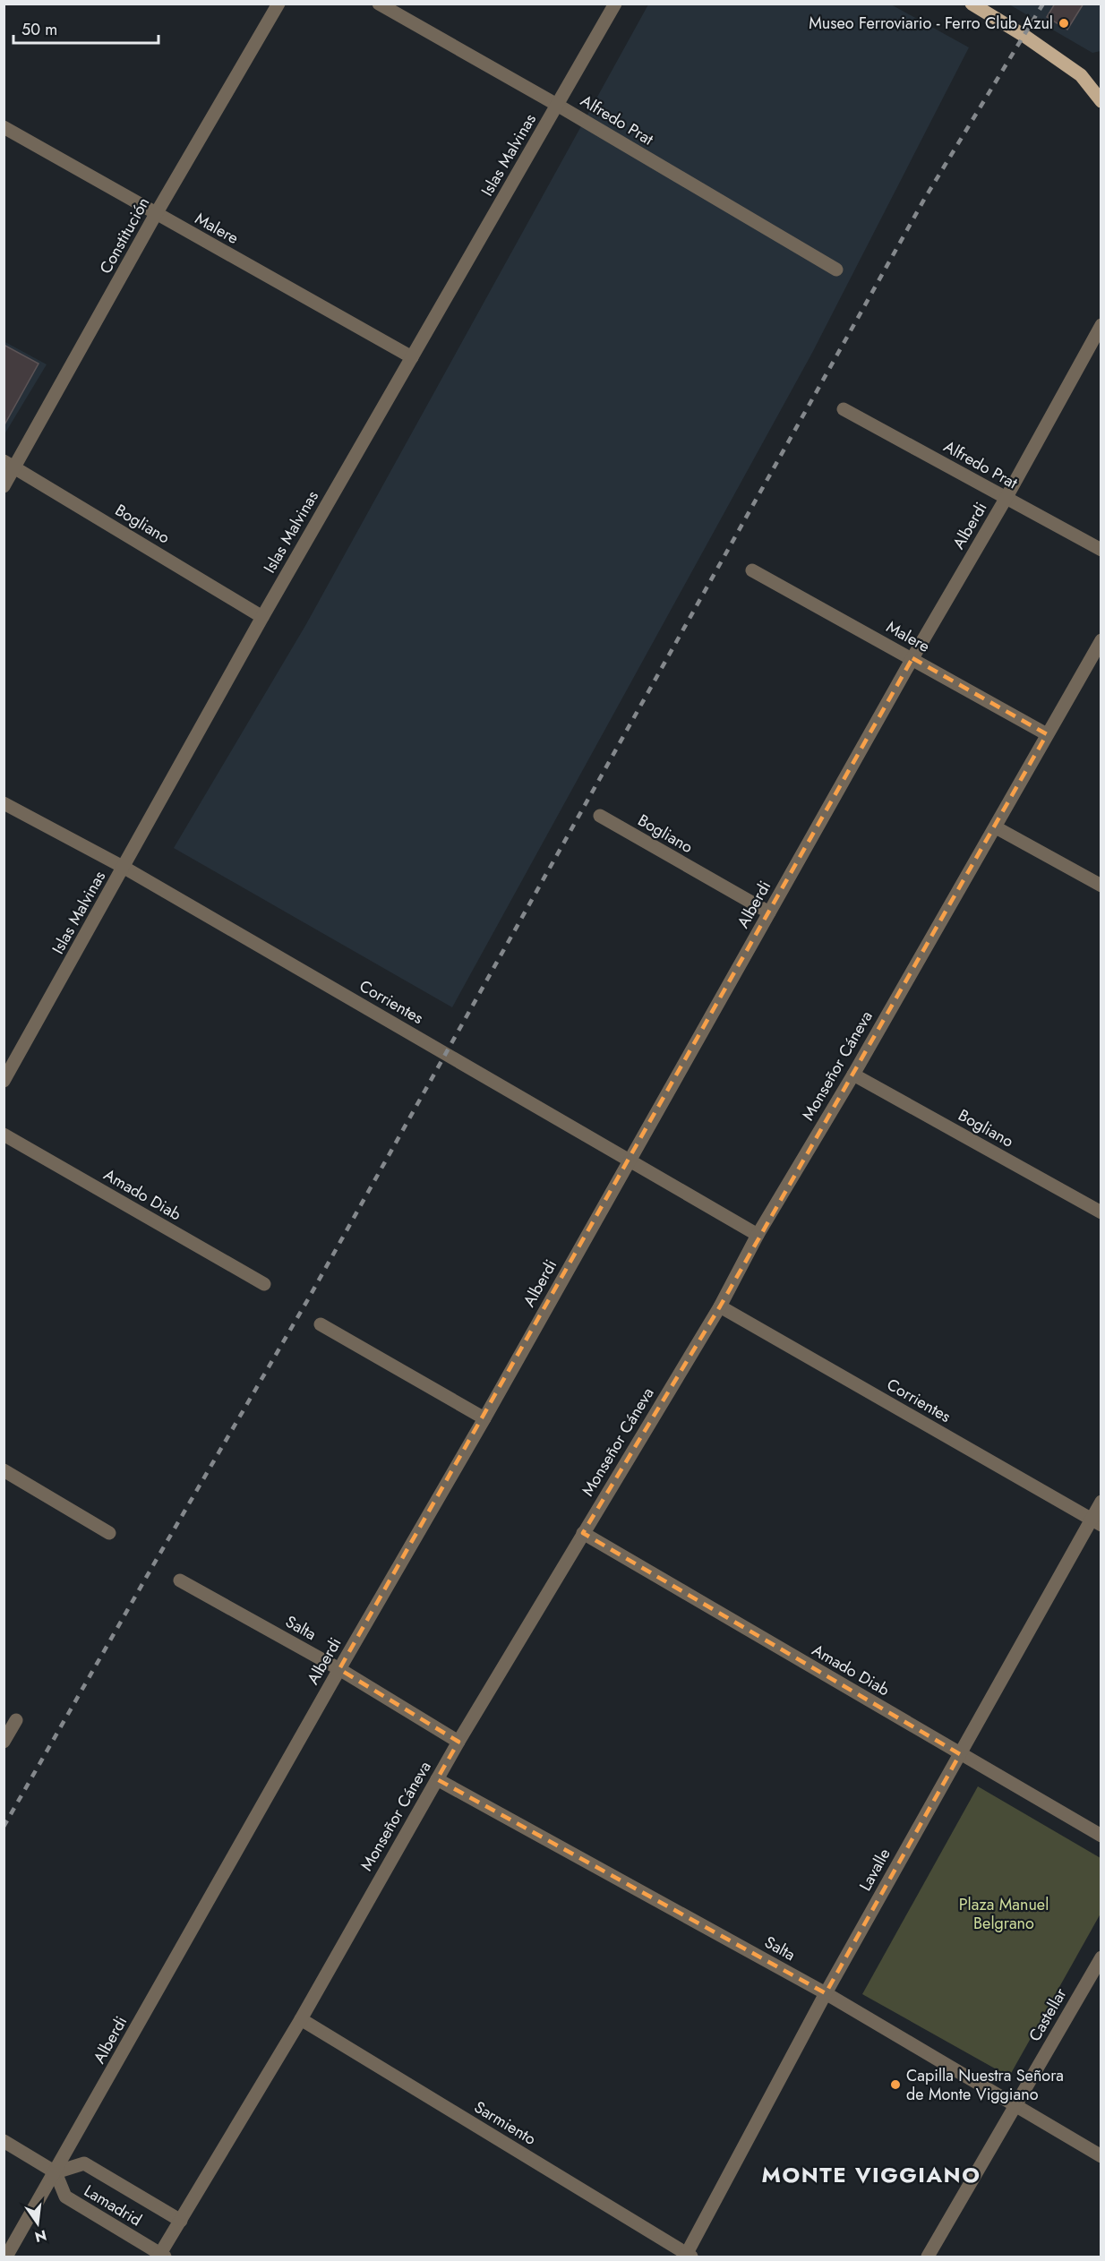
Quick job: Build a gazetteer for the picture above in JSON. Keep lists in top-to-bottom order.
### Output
{
  "streets": {
    "street": [
      "Alfredo Prat",
      "Islas Malvinas",
      "Malere",
      "Constitución",
      "Bogliano",
      "Alberdi",
      "Corrientes",
      "Monseñor Cáneva",
      "Amado Diab",
      "Salta",
      "Lavalle",
      "Castellar",
      "Sarmiento",
      "Lamadrid"
    ]
  },
  "crossings": [
    ["Alfredo Prat", "Islas Malvinas"],
    ["Alfredo Prat", "Alberdi"],
    ["Islas Malvinas", "Malere"],
    ["Islas Malvinas", "Bogliano"],
    ["Islas Malvinas", "Corrientes"],
    ["Malere", "Constitución"],
    ["Malere", "Alberdi"],
    ["Malere", "Monseñor Cáneva"],
    ["Constitución", "Bogliano"],
    ["Bogliano", "Alberdi"],
    ["Bogliano", "Monseñor Cáneva"],
    ["Alberdi", "Corrientes"],
    ["Alberdi", "Salta"],
    ["Alberdi", "Lamadrid"],
    ["Corrientes", "Monseñor Cáneva"],
    ["Corrientes", "Lavalle"],
    ["Monseñor Cáneva", "Amado Diab"],
    ["Monseñor Cáneva", "Salta"],
    ["Monseñor Cáneva", "Sarmiento"],
    ["Monseñor Cáneva", "Lamadrid"],
    ["Amado Diab", "Lavalle"],
    ["Salta", "Lavalle"],
    ["Salta", "Castellar"],
    ["Lavalle", "Sarmiento"]
  ],
  "districts": ["MONTE VIGGIANO"],
  "parks": ["Plaza Manuel Belgrano"],
  "places": ["Museo Ferroviario - Ferro Club Azul", "Capilla Nuestra Señora de Monte Viggiano"],
  "scale_bar": "50 m",
  "north": "bottom"
}
